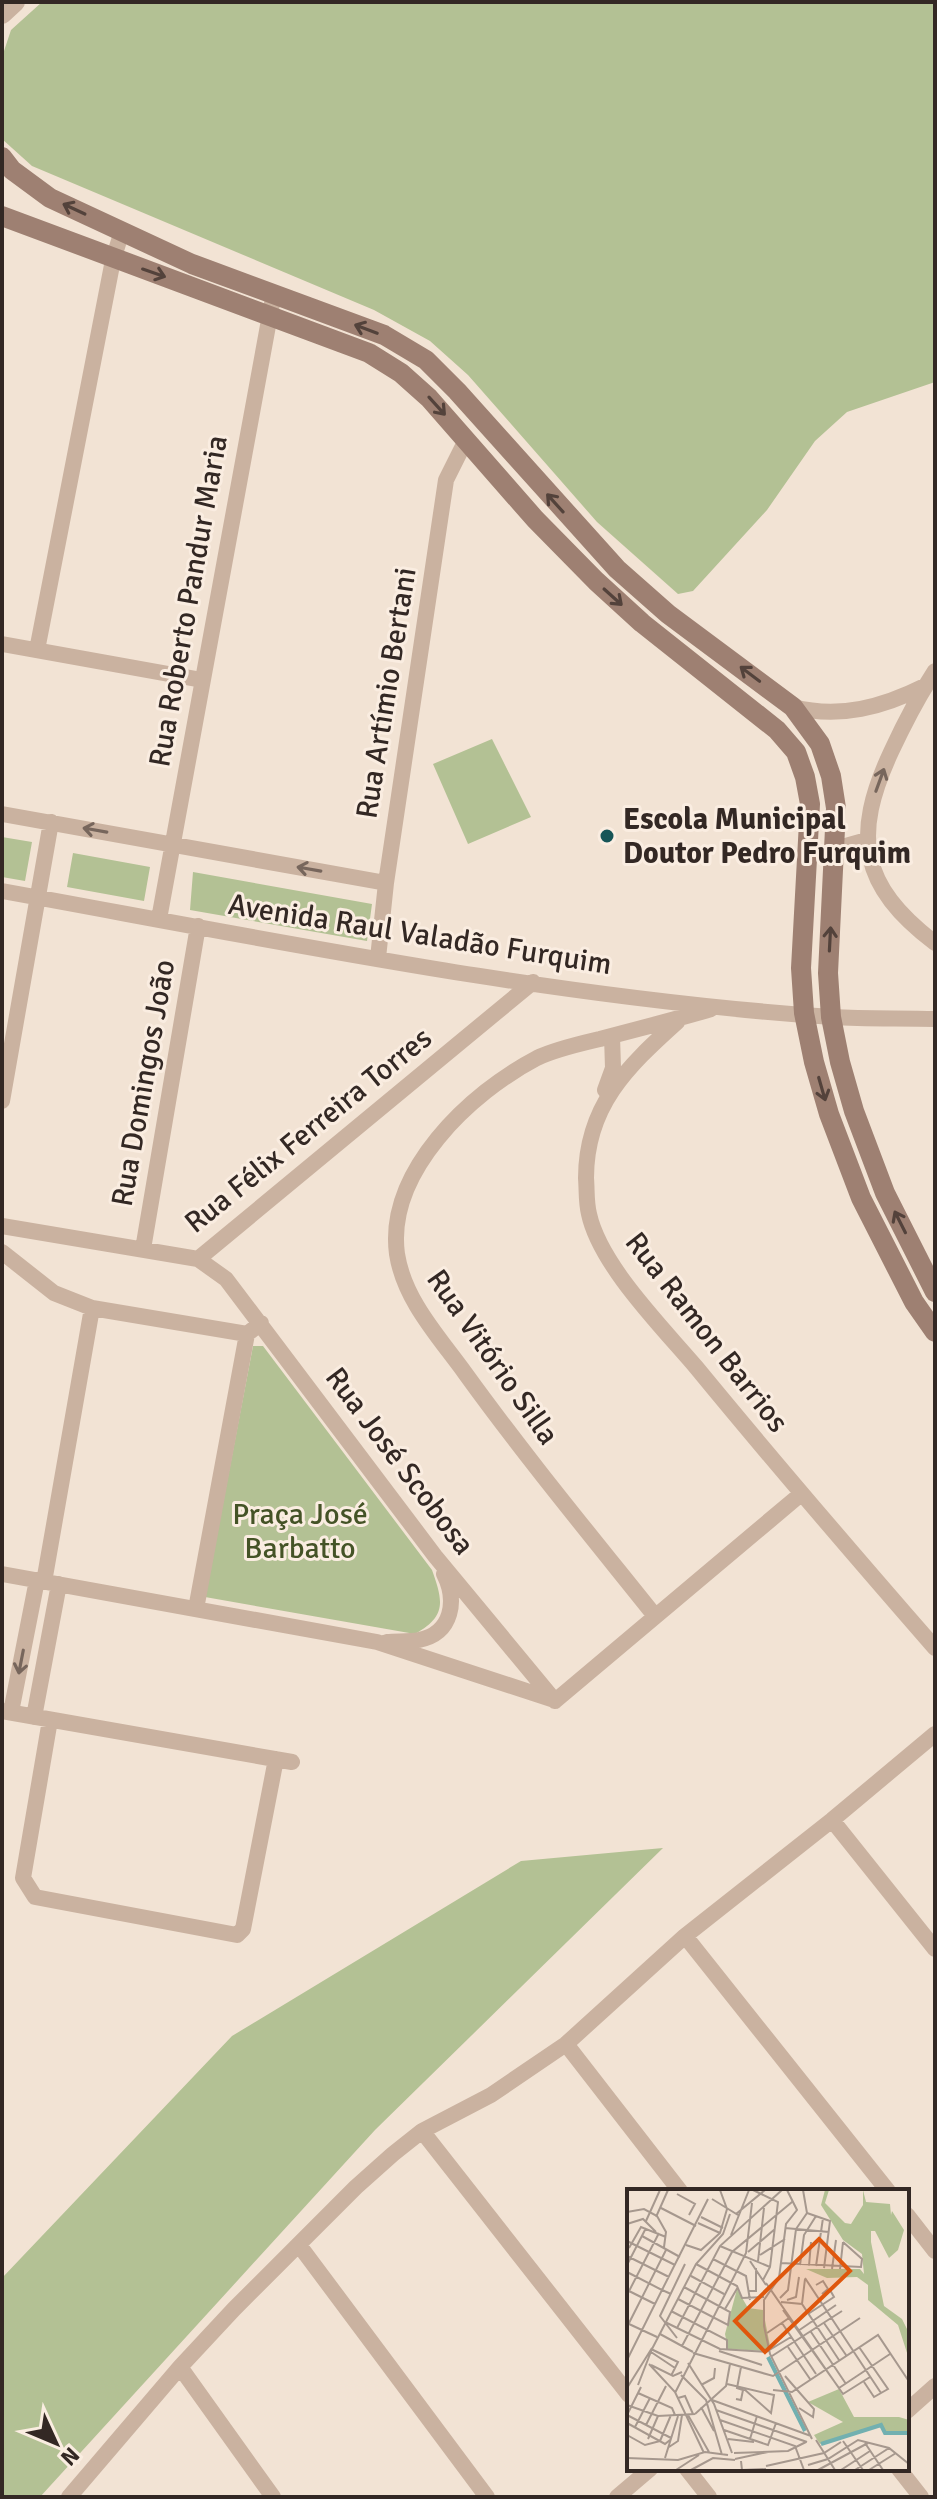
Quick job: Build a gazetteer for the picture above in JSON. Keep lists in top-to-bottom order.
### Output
{
  "streets": {
    "street": [
      "Rua Roberto Pandur Maria",
      "Rua Artímio Bertani",
      "Avenida Raul Valadão Furquim",
      "Rua Domingos João",
      "Rua Félix Ferreira Torres",
      "Rua Ramon Barrios",
      "Rua Vitório Silla",
      "Rua José Scobosa"
    ]
  },
  "crossings": [
    ["Rua Roberto Pandur Maria", "Avenida Raul Valadão Furquim"],
    ["Rua Artímio Bertani", "Avenida Raul Valadão Furquim"],
    ["Avenida Raul Valadão Furquim", "Rua Domingos João"],
    ["Avenida Raul Valadão Furquim", "Rua Félix Ferreira Torres"],
    ["Avenida Raul Valadão Furquim", "Rua Ramon Barrios"],
    ["Rua Domingos João", "Rua Félix Ferreira Torres"],
    ["Rua Félix Ferreira Torres", "Rua José Scobosa"],
    ["Rua Ramon Barrios", "Rua Vitório Silla"]
  ],
  "parks": ["Praça José Barbatto"],
  "places": ["Escola Municipal Doutor Pedro Furquim"],
  "north": "bottom right"
}
